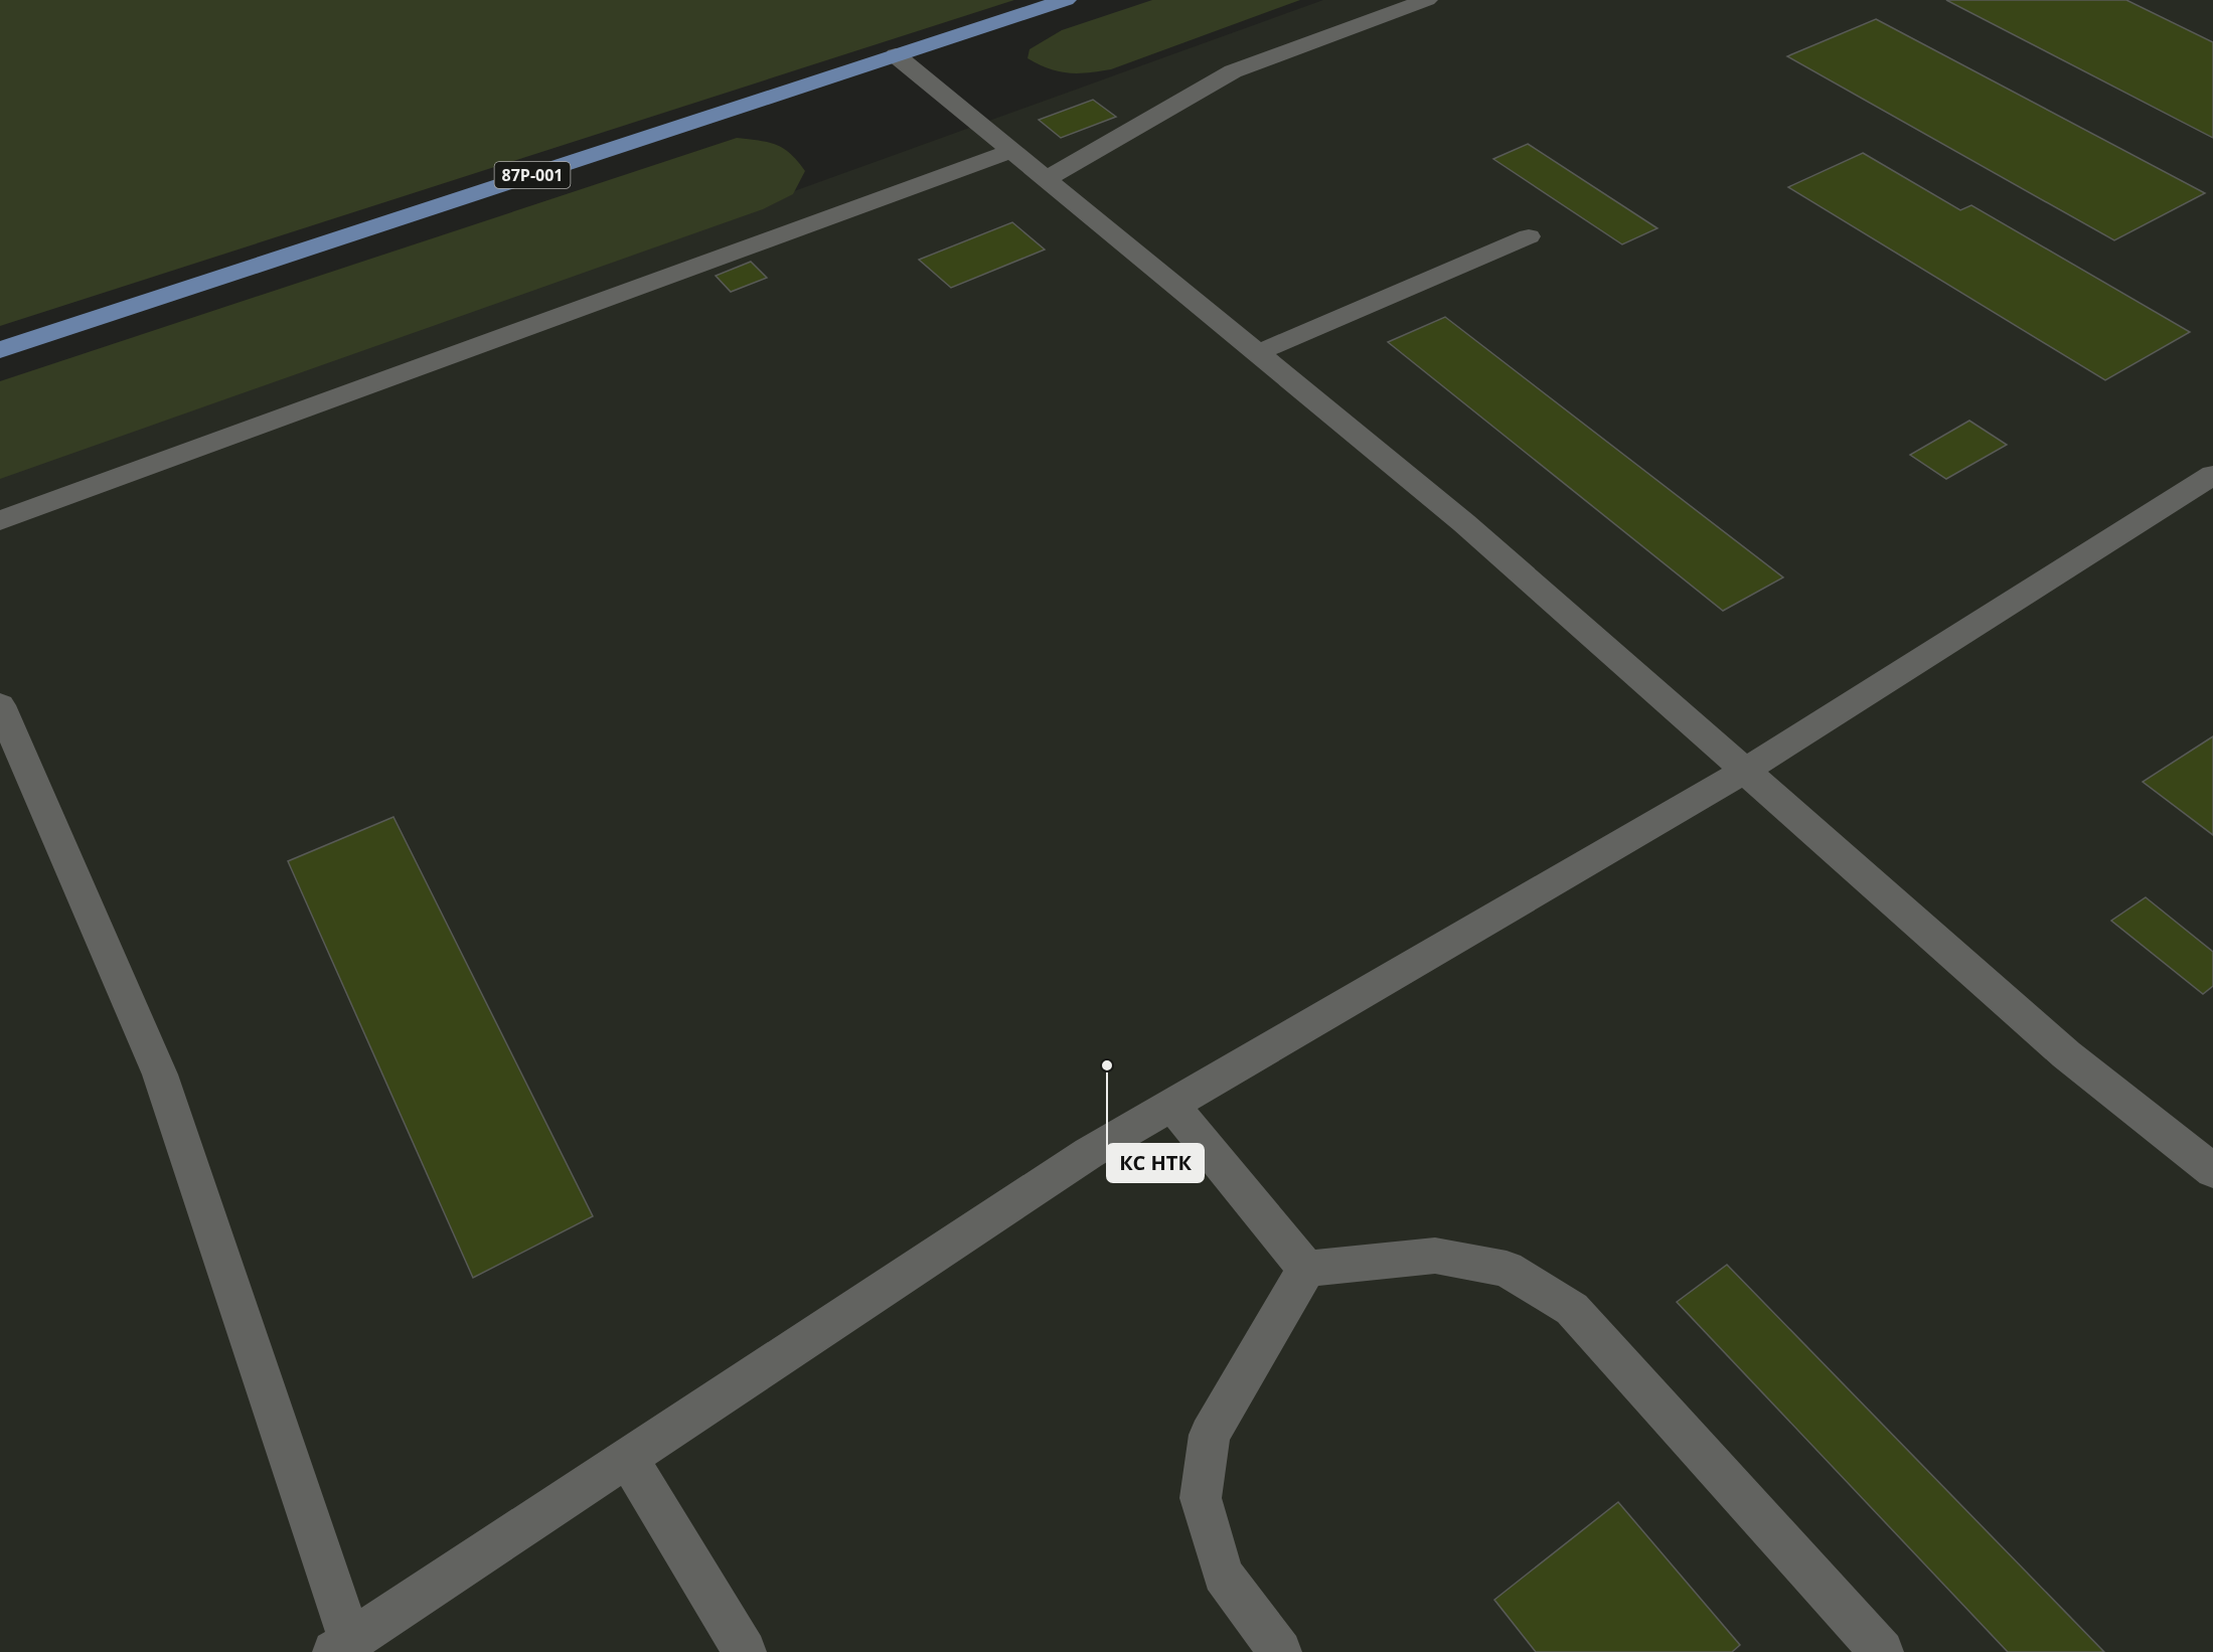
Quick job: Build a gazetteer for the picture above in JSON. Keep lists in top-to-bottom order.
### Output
{
  "streets": {
    "main road": ["87Р-001"]
  },
  "places": ["КС НТК"]
}
